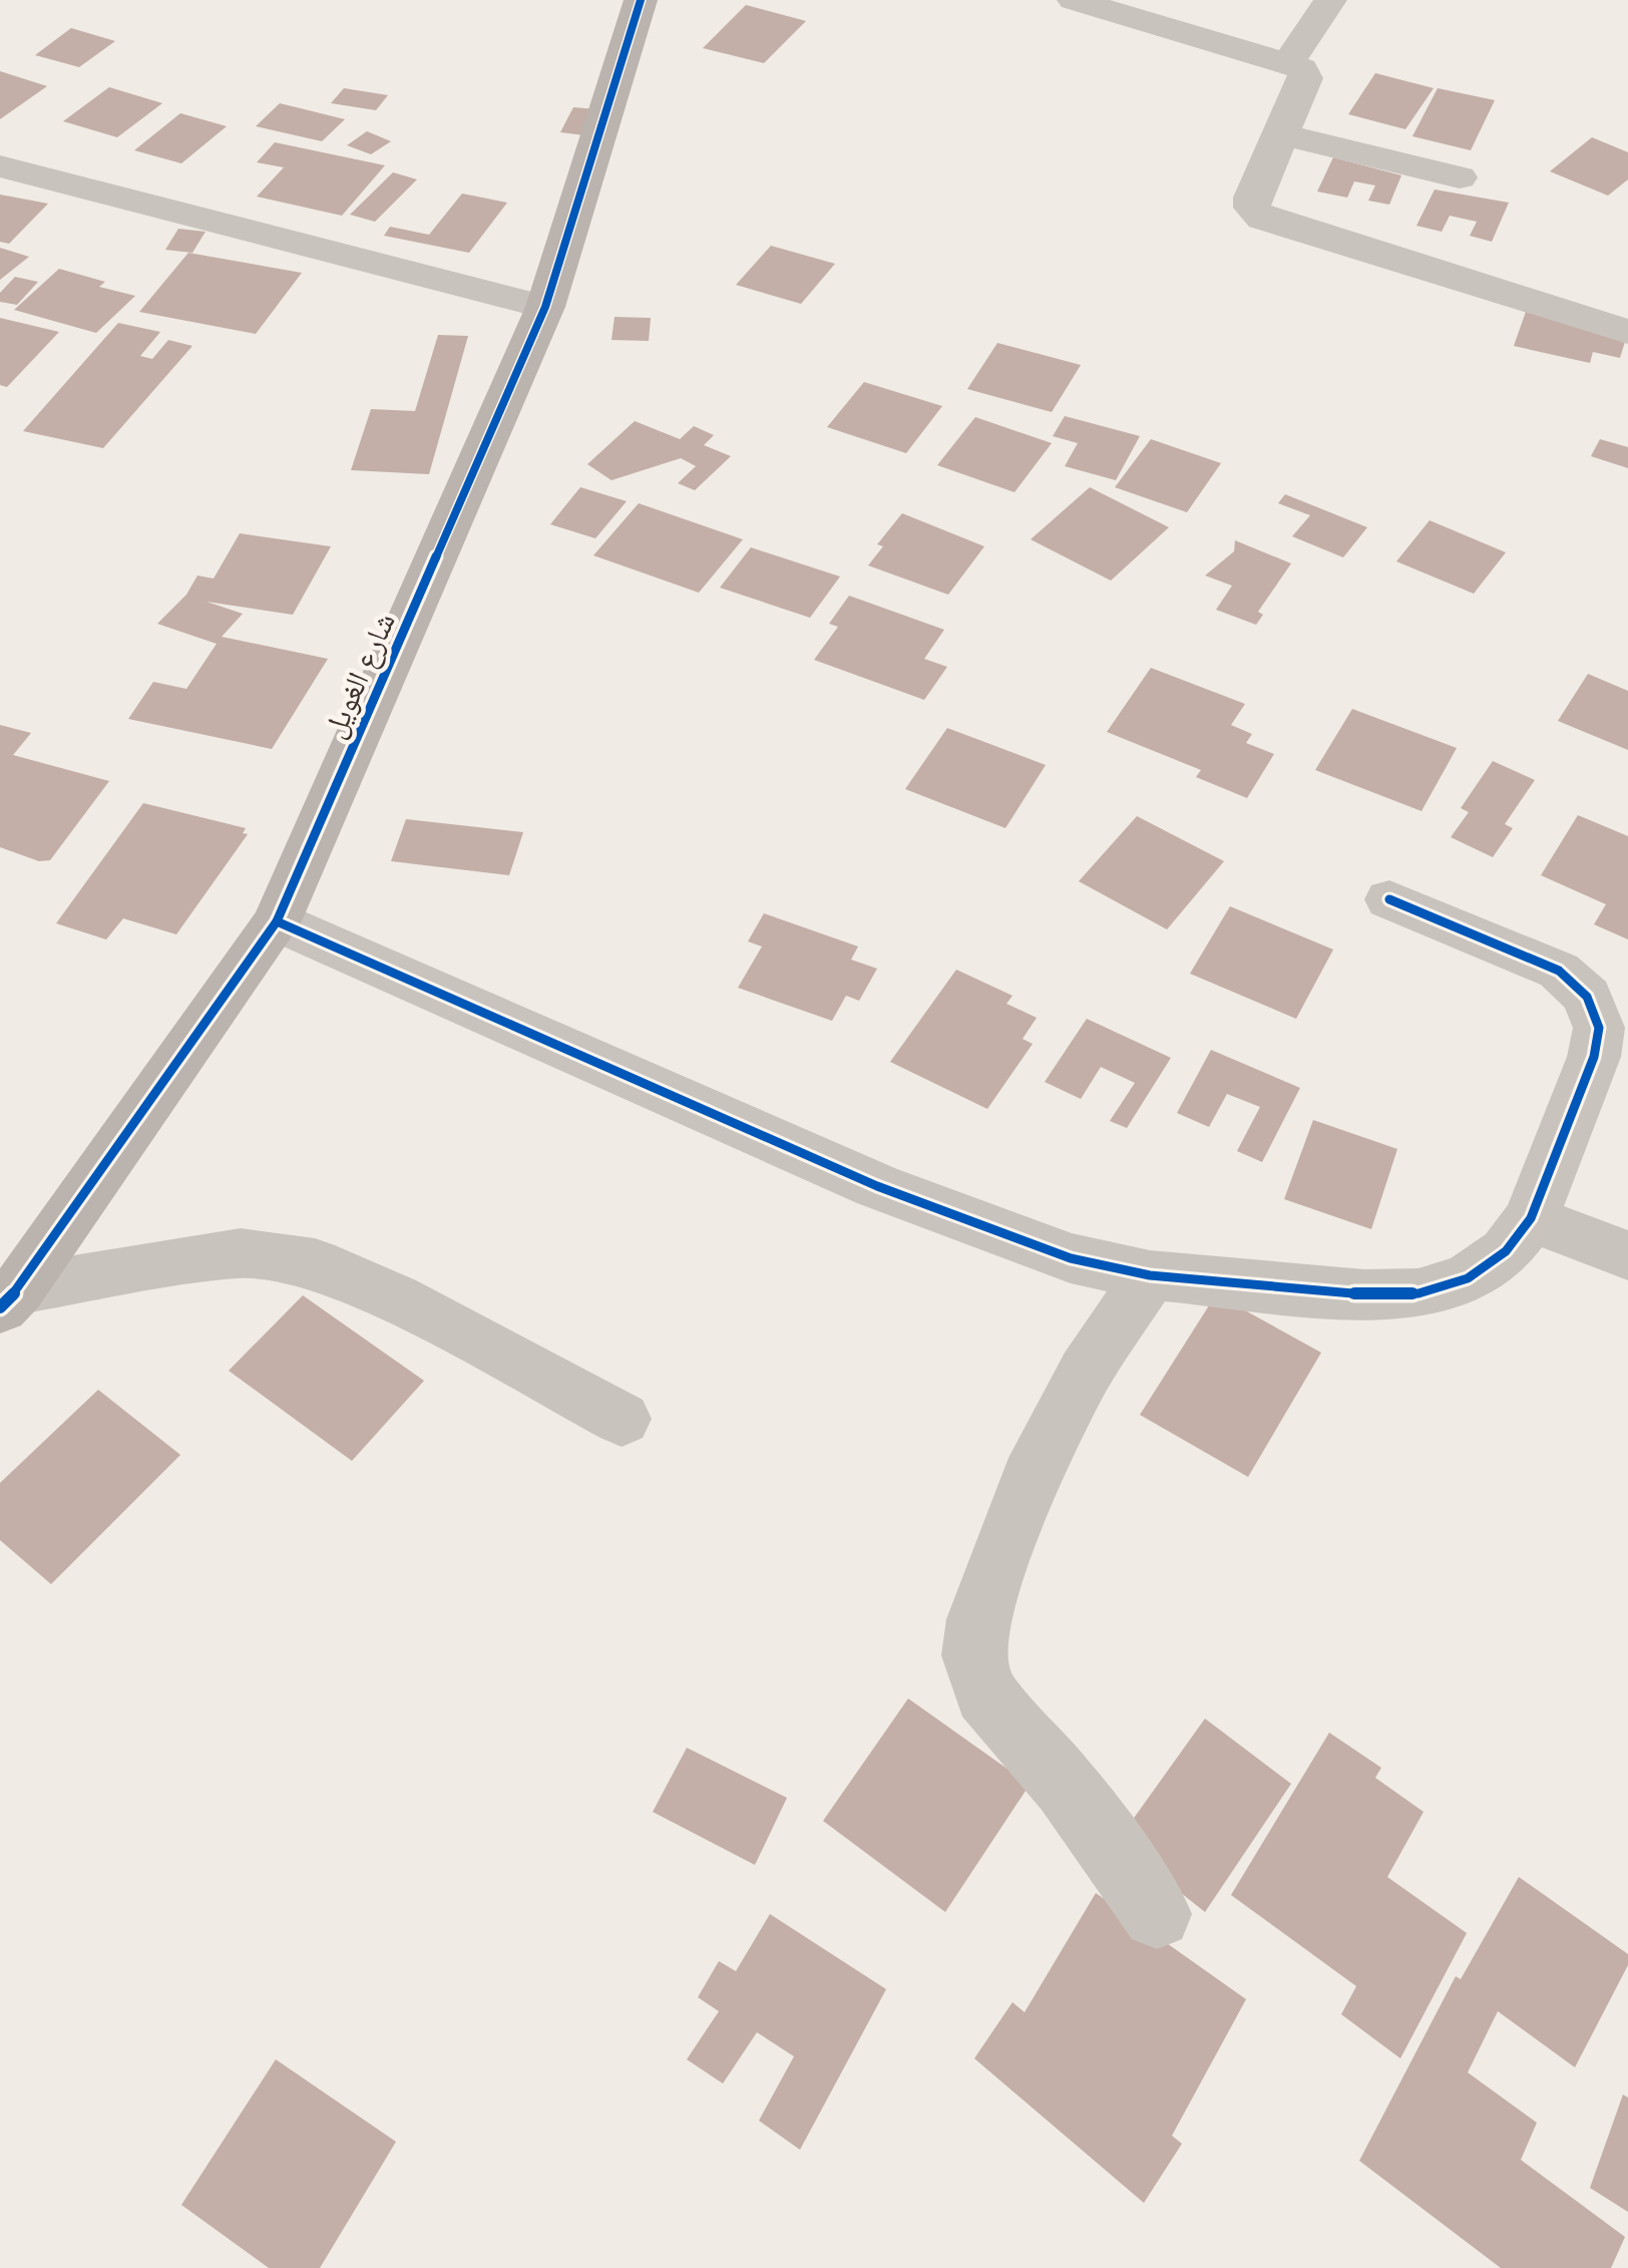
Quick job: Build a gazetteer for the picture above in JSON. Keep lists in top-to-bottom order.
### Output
{
  "streets": {
    "street": ["شارع الغويل"]
  }
}
